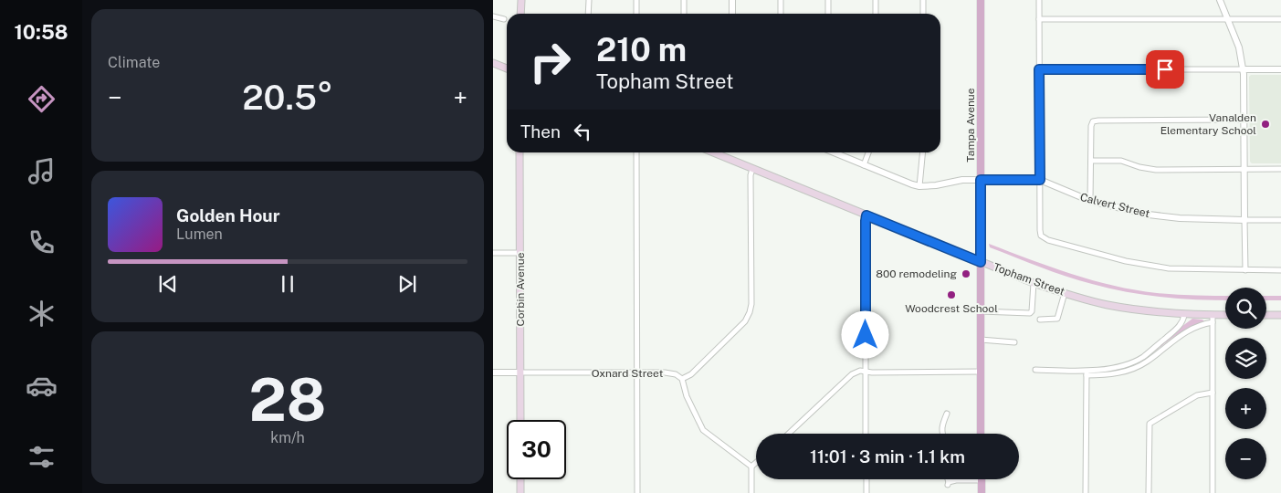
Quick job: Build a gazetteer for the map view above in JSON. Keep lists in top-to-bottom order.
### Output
{
  "streets": {
    "main road": ["Tampa Avenue", "Topham Street", "Corbin Avenue"],
    "street": ["Calvert Street", "Oxnard Street"]
  },
  "crossings": [
    ["Tampa Avenue", "Calvert Street"],
    ["Tampa Avenue", "Topham Street"],
    ["Corbin Avenue", "Oxnard Street"]
  ],
  "places": ["Vanalden Elementary School", "800 remodeling", "Woodcrest School"],
  "page": {
    "tabs": "10:58",
    "tile": [
      "Climate",
      ["28", "km/h"]
    ],
    "turn": ["210 m", "Topham Street"],
    "heat": ["−", "20.5°", "+"],
    "then": "Then",
    "song": ["Golden Hour", "Lumen"],
    "map_buttons": ["+", "−"],
    "limit": "30",
    "trip": "11:01 · 3 min · 1.1 km"
  }
}
